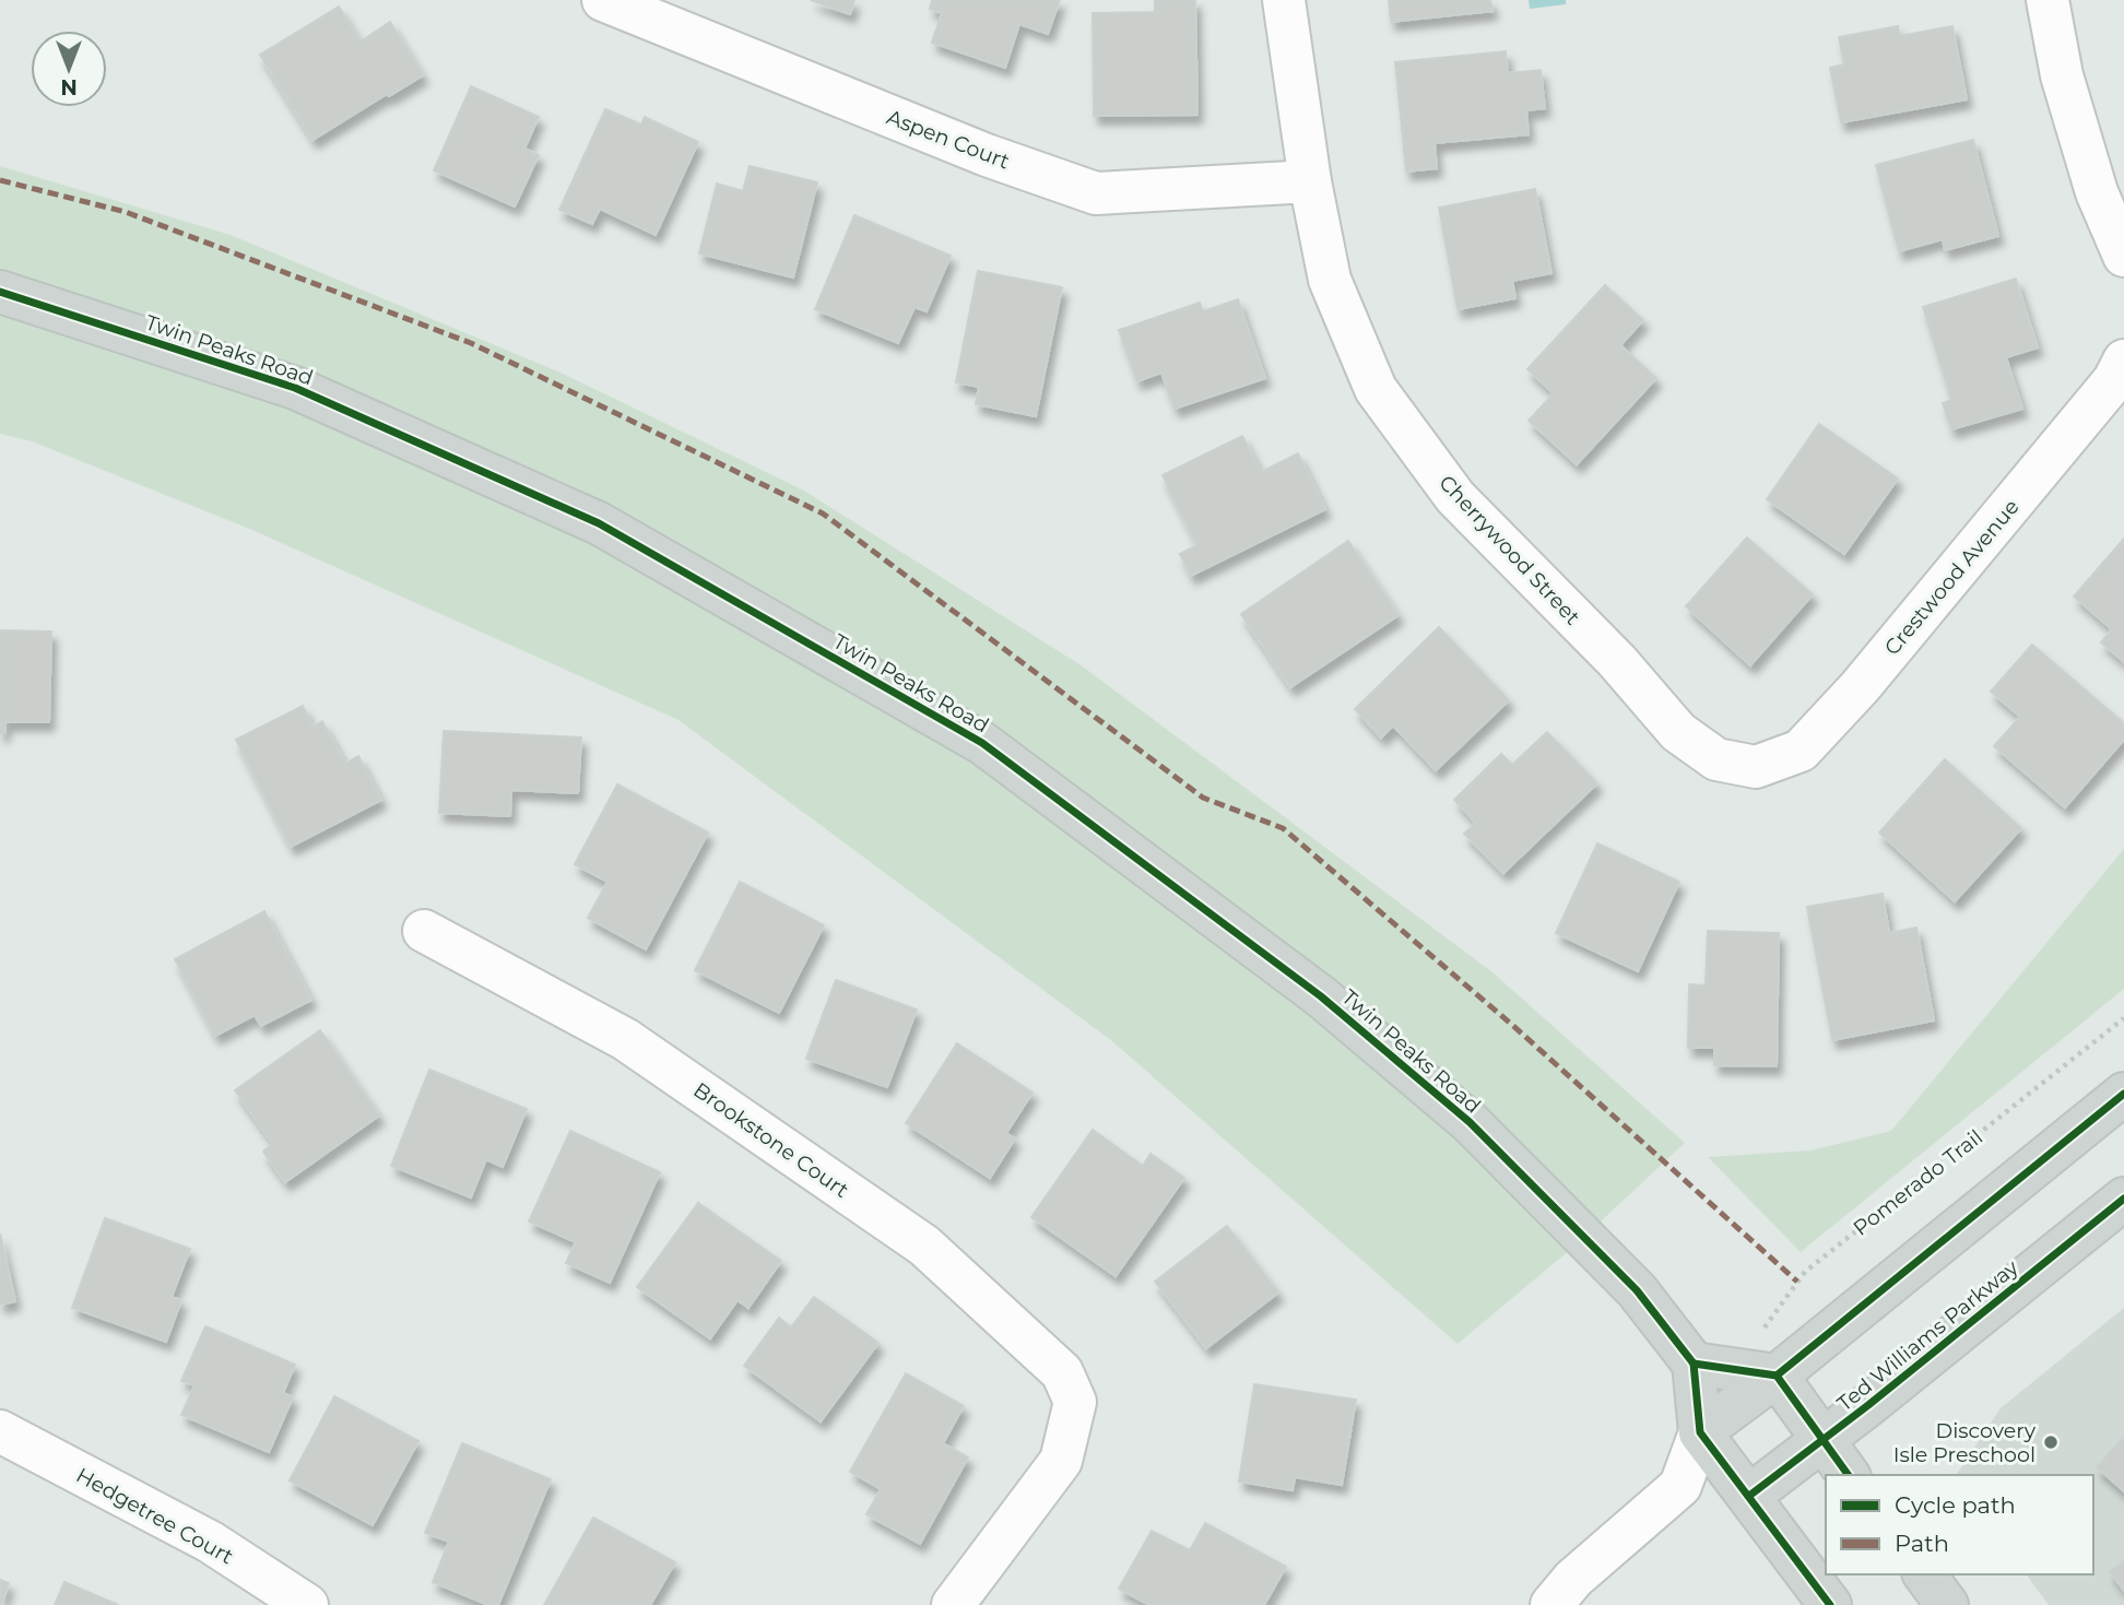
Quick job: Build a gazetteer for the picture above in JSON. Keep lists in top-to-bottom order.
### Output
{
  "streets": {
    "main road": ["Twin Peaks Road", "Ted Williams Parkway"],
    "street": [
      "Aspen Court",
      "Cherrywood Street",
      "Crestwood Avenue",
      "Brookstone Court",
      "Hedgetree Court"
    ],
    "path": ["Pomerado Trail"]
  },
  "crossings": [
    ["Aspen Court", "Cherrywood Street"],
    ["Twin Peaks Road", "Pomerado Trail"],
    ["Cherrywood Street", "Crestwood Avenue"]
  ],
  "places": ["Discovery Isle Preschool"],
  "legend": ["Cycle path", "Path"],
  "north": "bottom"
}
